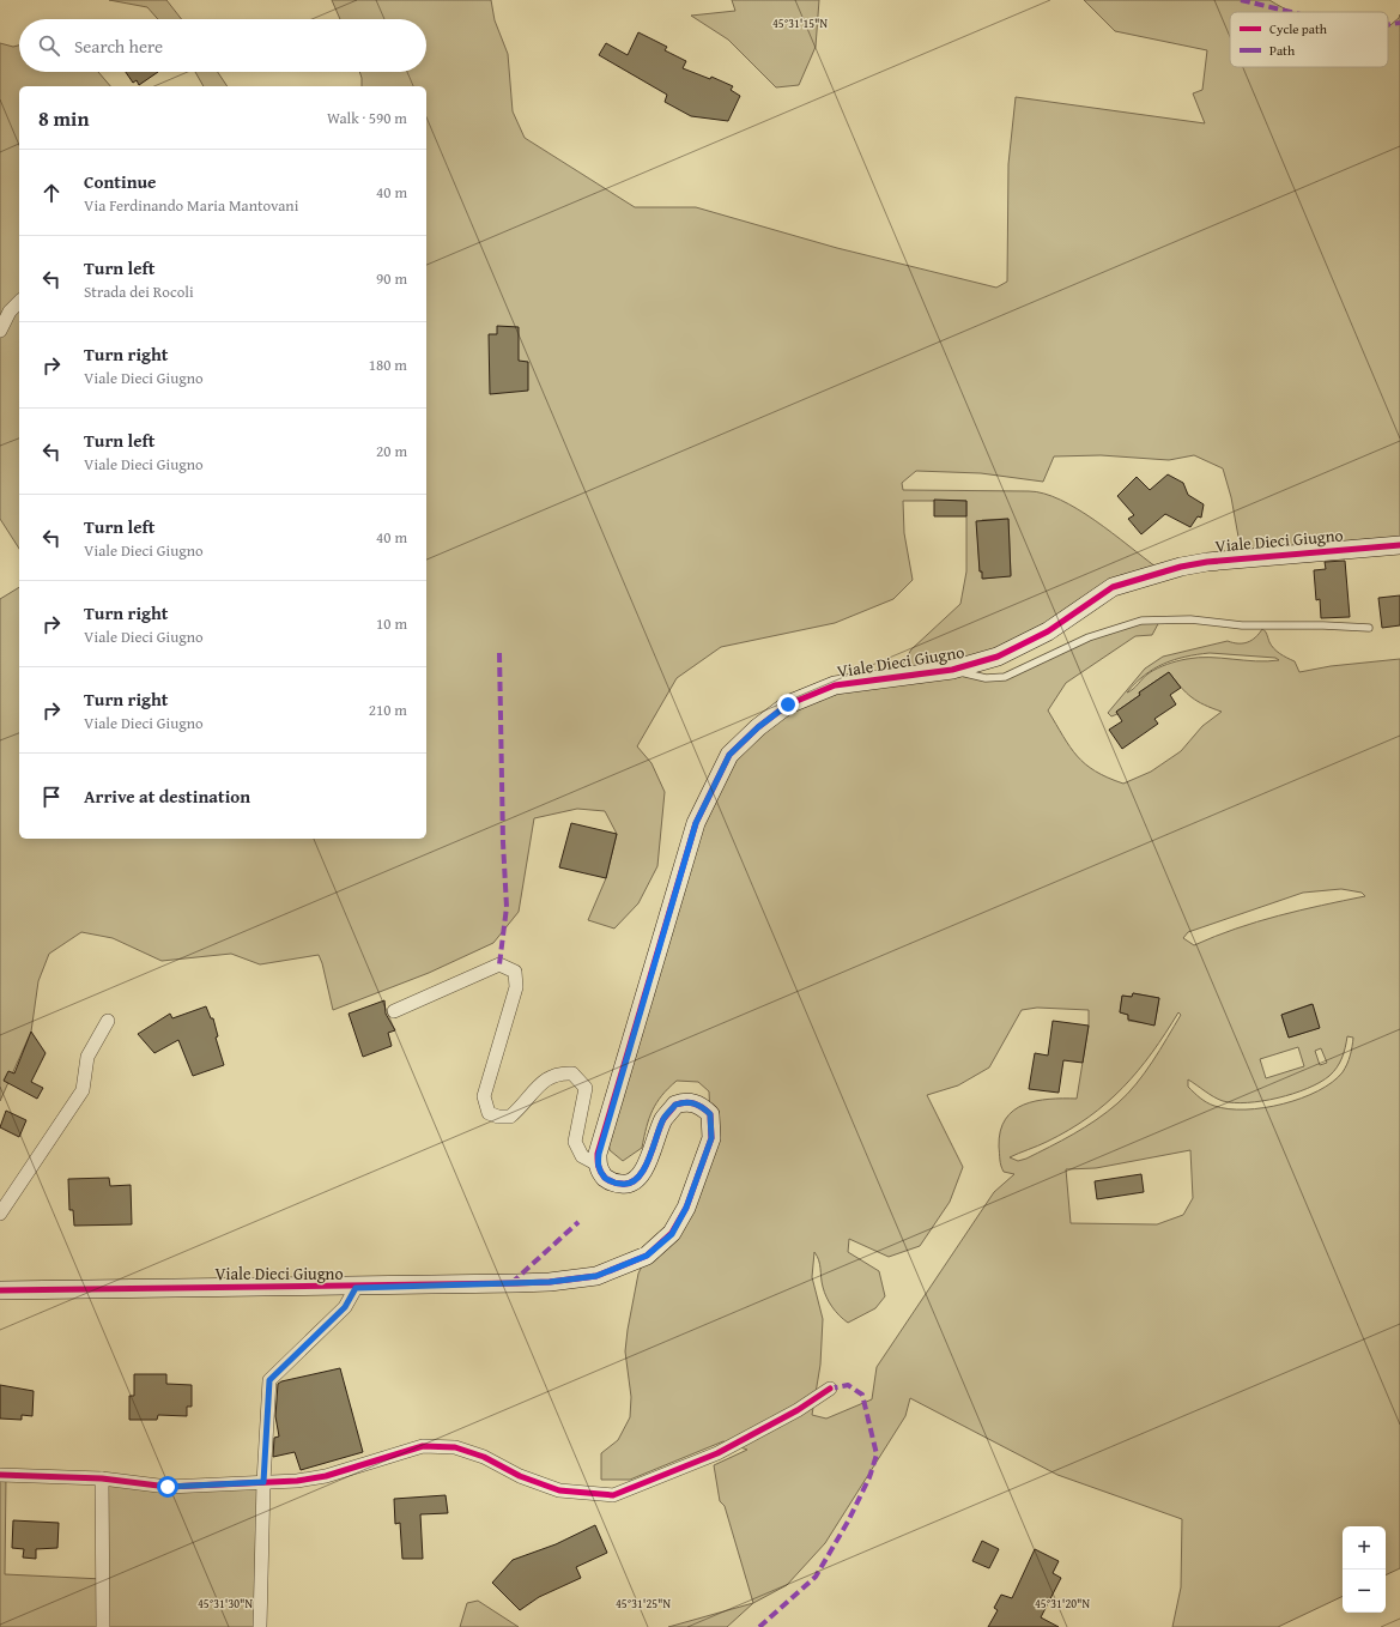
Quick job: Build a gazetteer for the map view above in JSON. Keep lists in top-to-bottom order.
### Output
{
  "streets": {
    "main road": ["Viale Dieci Giugno"]
  },
  "legend": ["Cycle path", "Path"],
  "page": {
    "search": "Search here",
    "heading": ["8 min", "Walk · 590 m"],
    "list": [
      ["Continue", "Via Ferdinando Maria Mantovani", "40 m"],
      ["Turn left", "Strada dei Rocoli", "90 m"],
      ["Turn right", "Viale Dieci Giugno", "180 m"],
      ["Turn left", "Viale Dieci Giugno", "20 m"],
      ["Turn left", "Viale Dieci Giugno", "40 m"],
      ["Turn right", "Viale Dieci Giugno", "10 m"],
      ["Turn right", "Viale Dieci Giugno", "210 m"],
      "Arrive at destination"
    ],
    "map_buttons": ["+", "−"]
  },
  "coordinates": [
    "45°31'15\"N",
    "45°31'30\"N",
    "45°31'25\"N",
    "45°31'20\"N"
  ]
}
